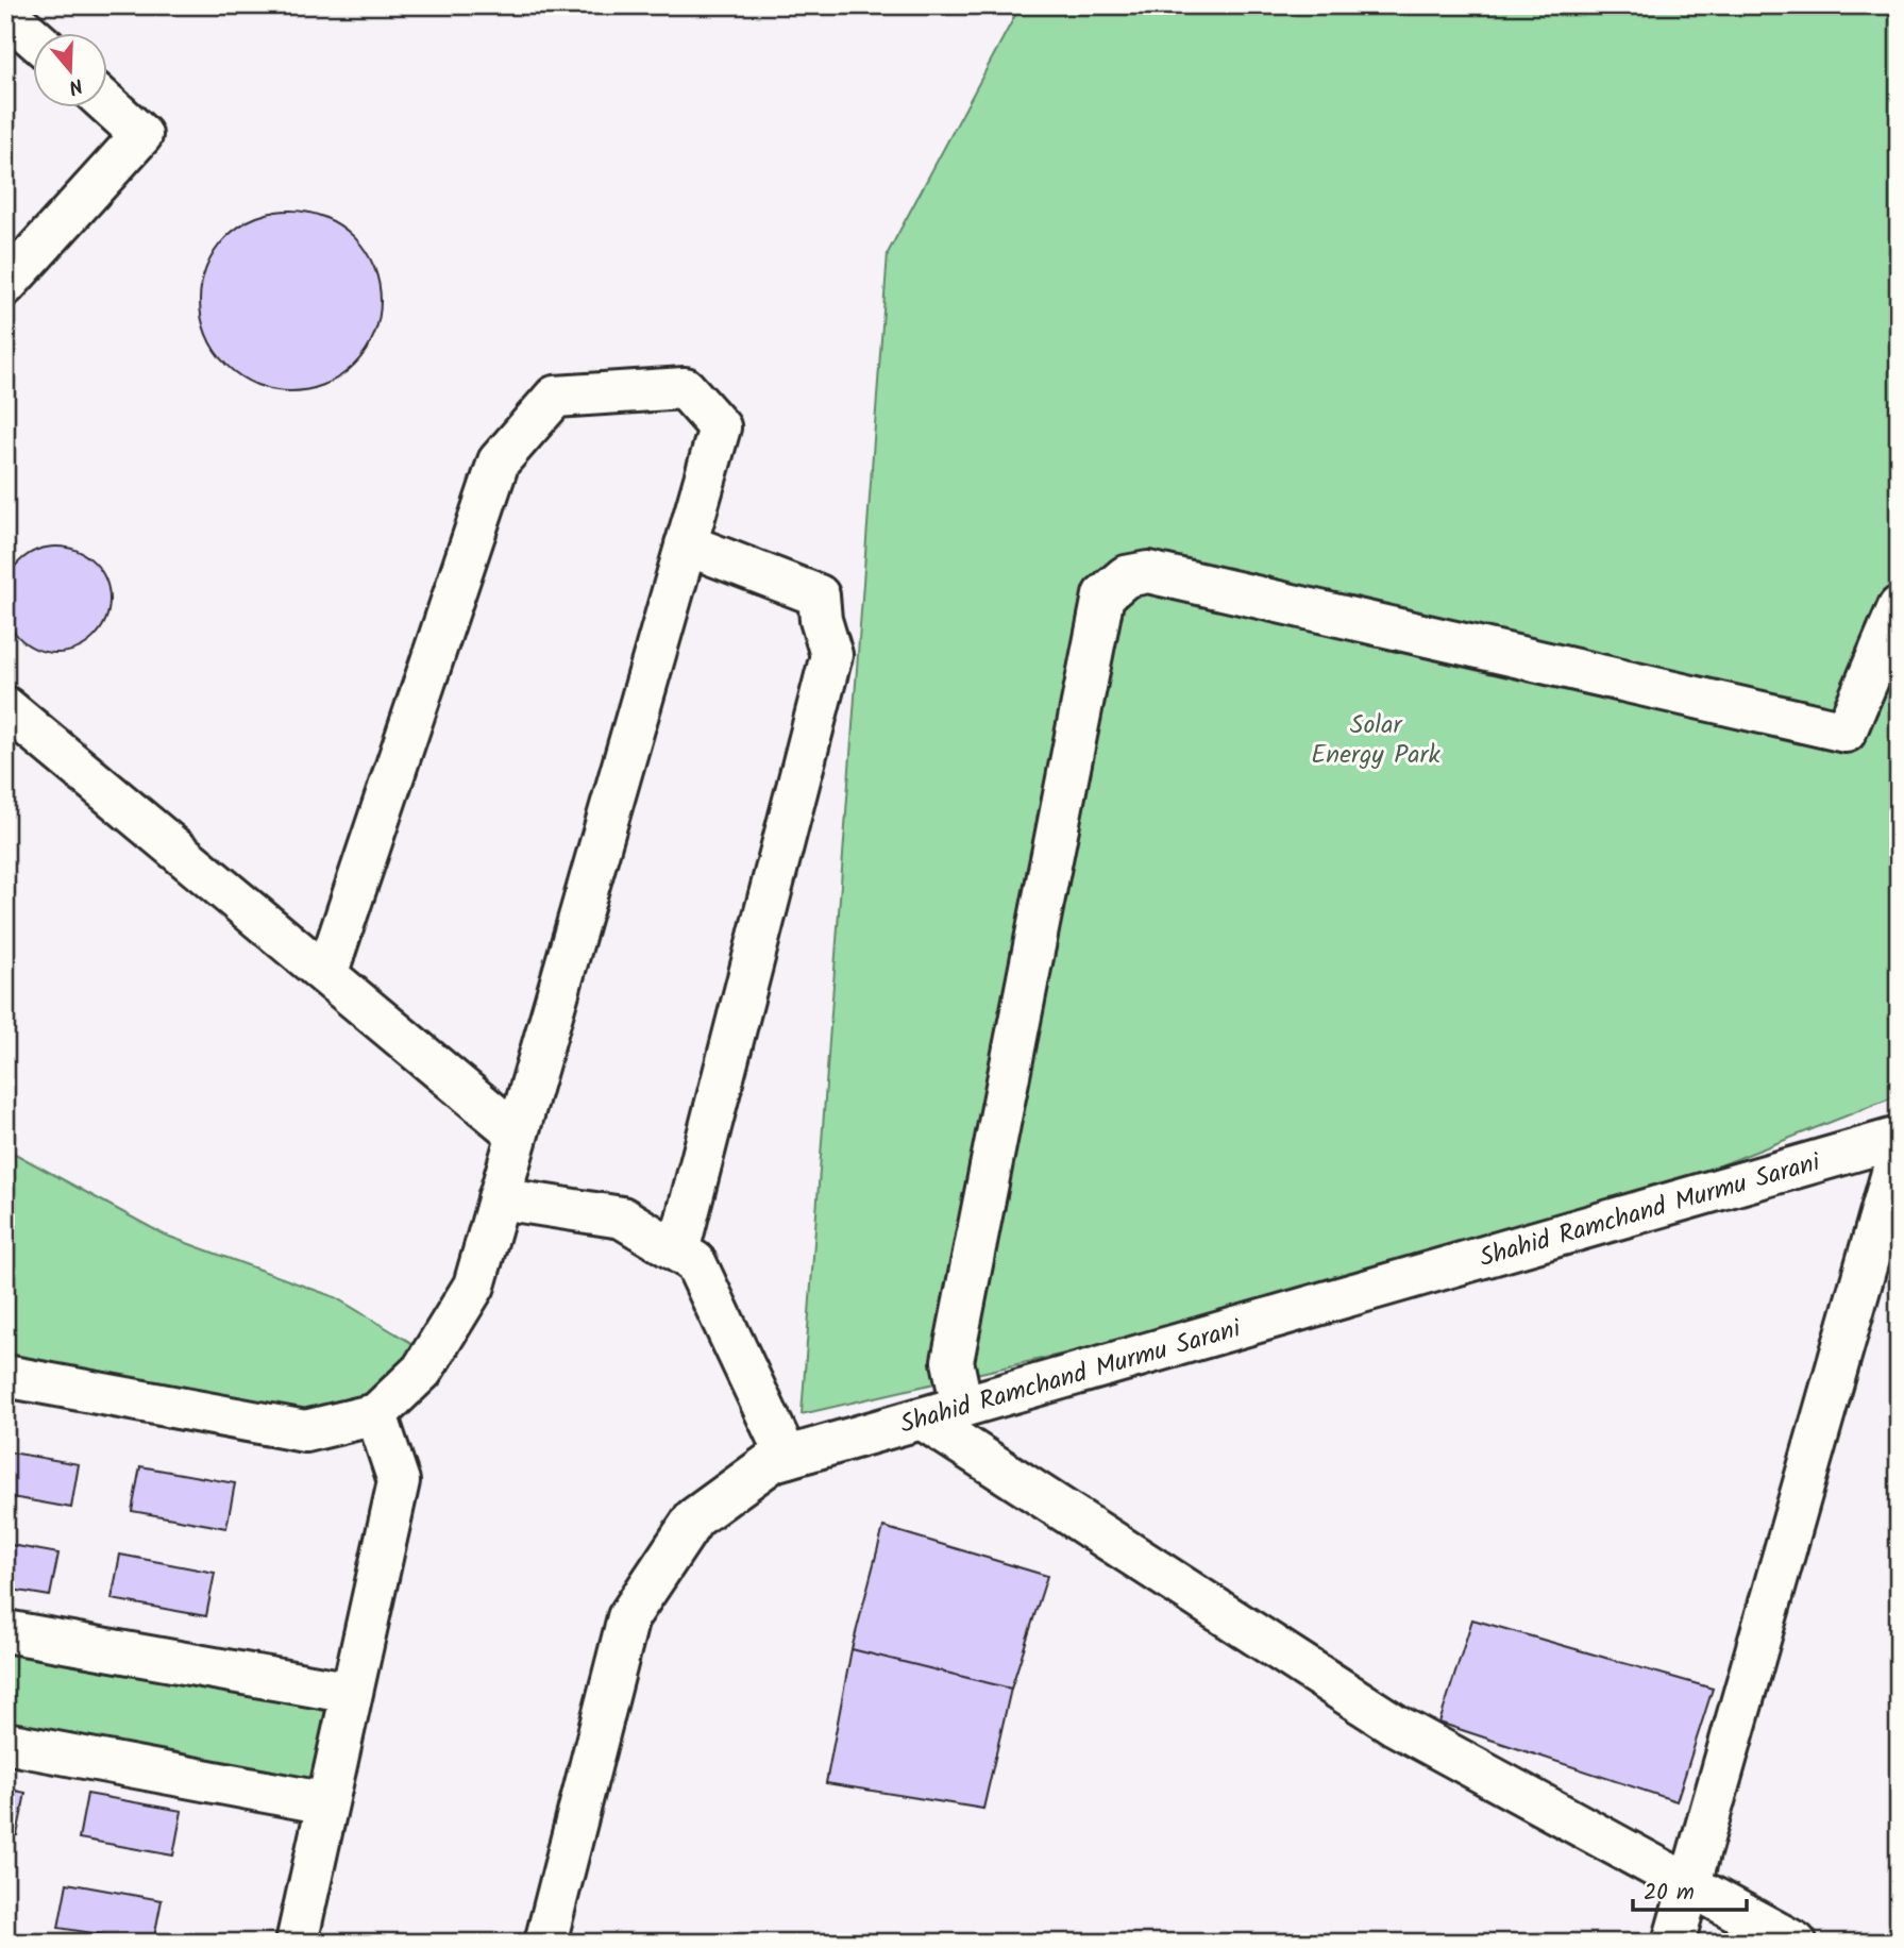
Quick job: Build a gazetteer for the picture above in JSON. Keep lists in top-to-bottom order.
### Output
{
  "streets": {
    "street": ["Shahid Ramchand Murmu Sarani"]
  },
  "parks": ["Solar Energy Park"],
  "scale_bar": "20 m",
  "north": "bottom"
}
